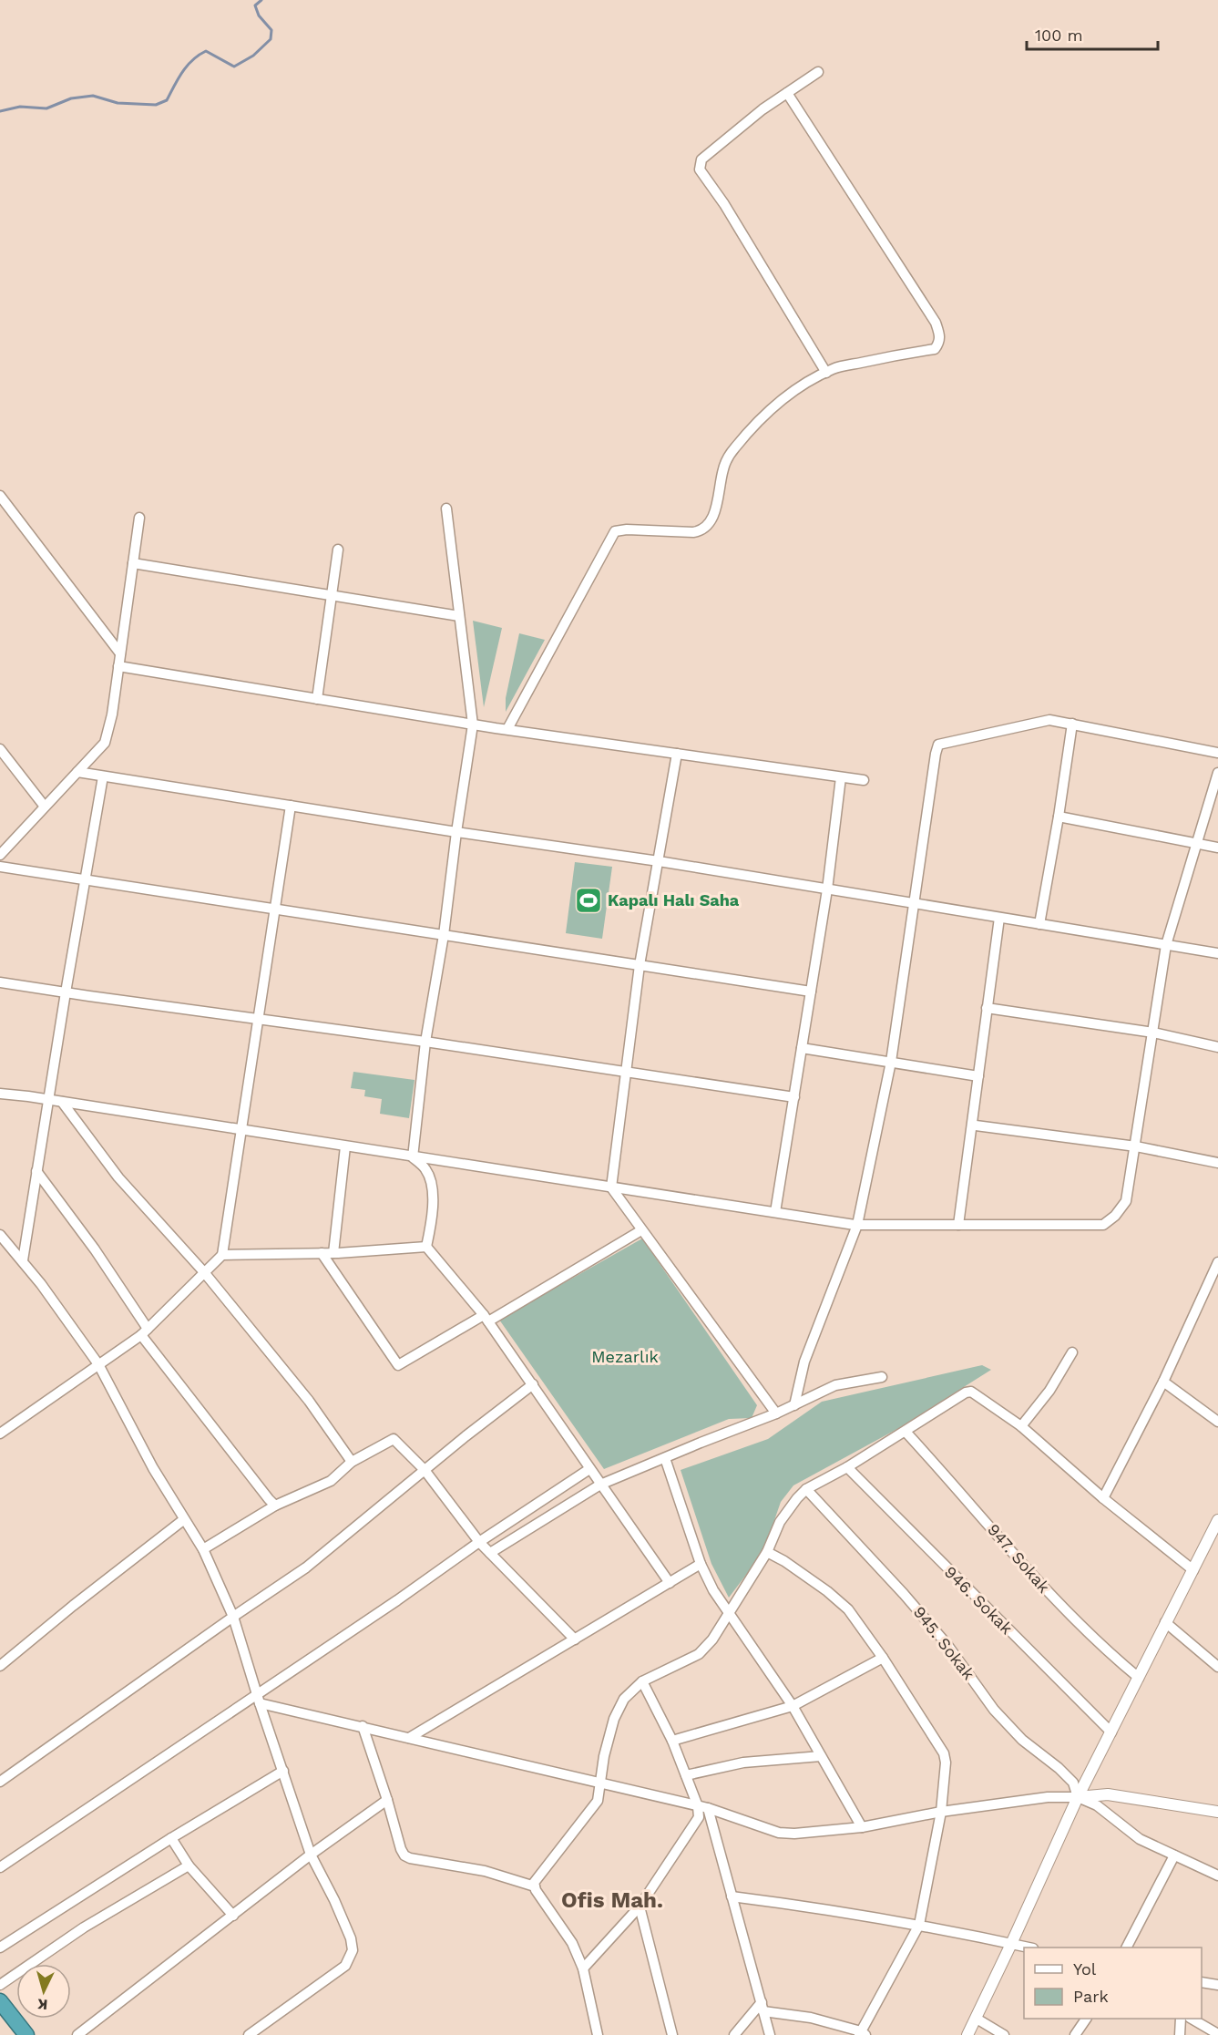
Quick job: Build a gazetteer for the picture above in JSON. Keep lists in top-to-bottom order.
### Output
{
  "streets": {
    "street": ["947. Sokak", "946. Sokak", "945. Sokak"]
  },
  "districts": ["Ofis Mah."],
  "parks": ["Mezarlık"],
  "places": {
    "sports": ["Kapalı Halı Saha"]
  },
  "legend": ["Yol", "Park"],
  "scale_bar": "100 m",
  "north": "bottom"
}
